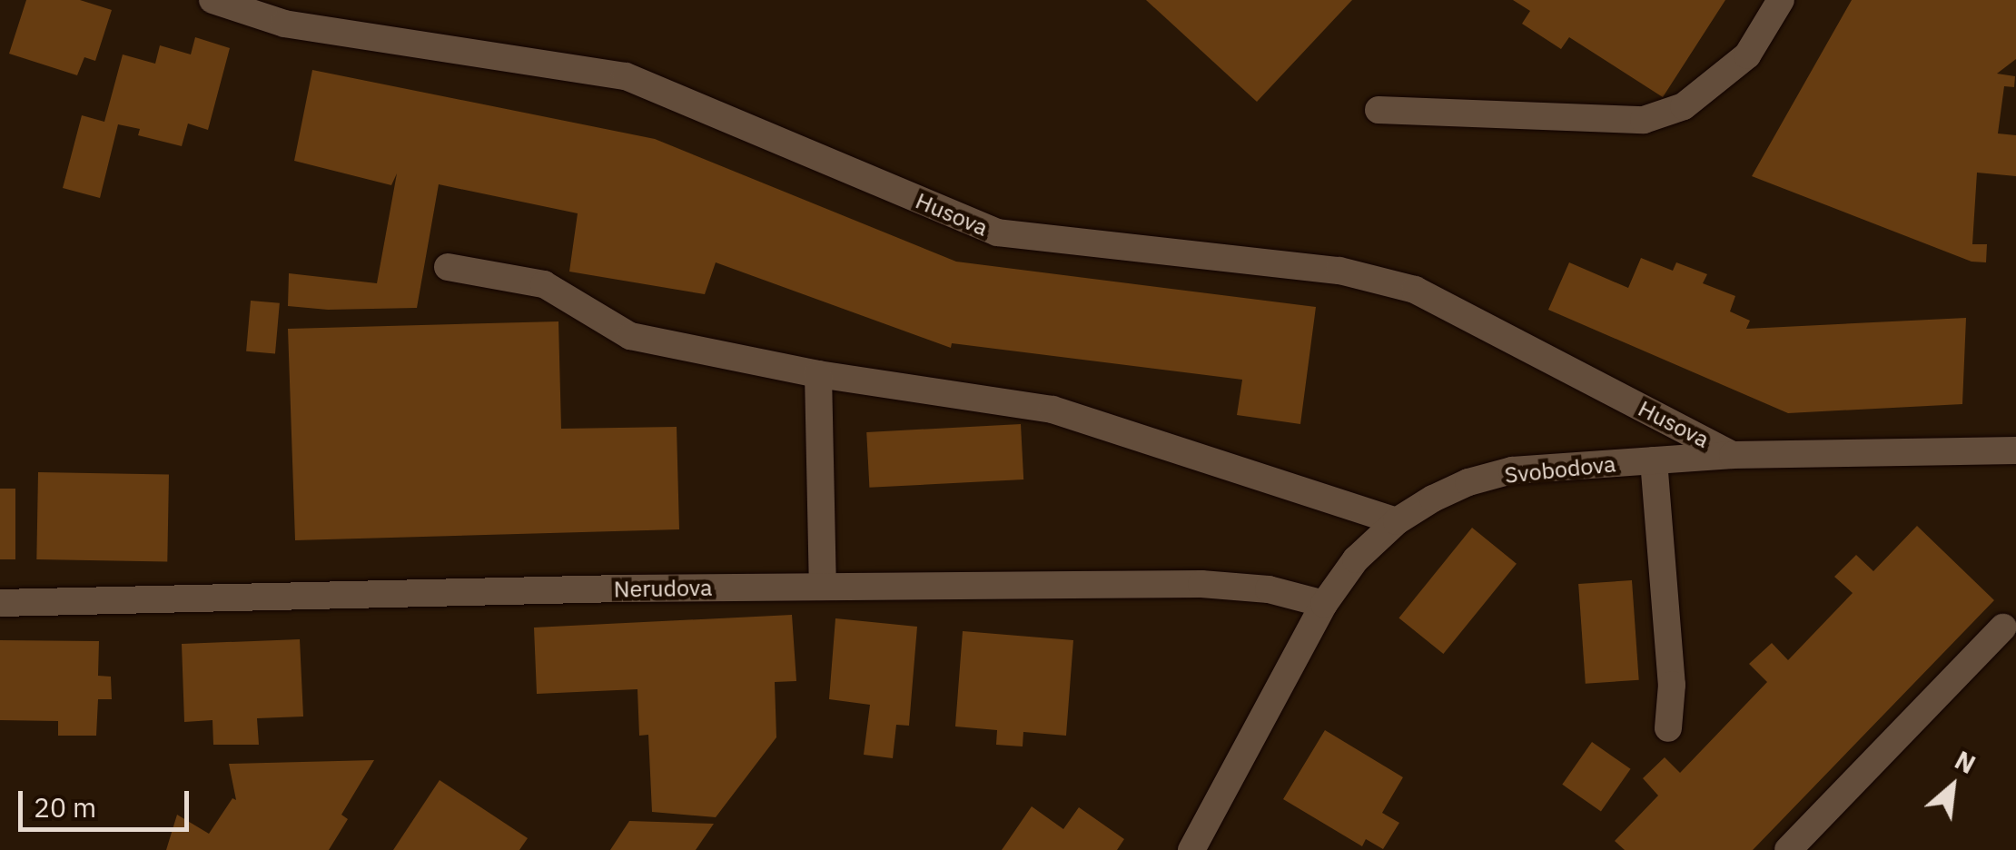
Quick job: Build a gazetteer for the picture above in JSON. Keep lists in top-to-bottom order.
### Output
{
  "streets": {
    "street": ["Husova", "Svobodova", "Nerudova"]
  },
  "crossings": [
    ["Husova", "Svobodova"],
    ["Svobodova", "Nerudova"]
  ],
  "scale_bar": "20 m",
  "north": "top right"
}
